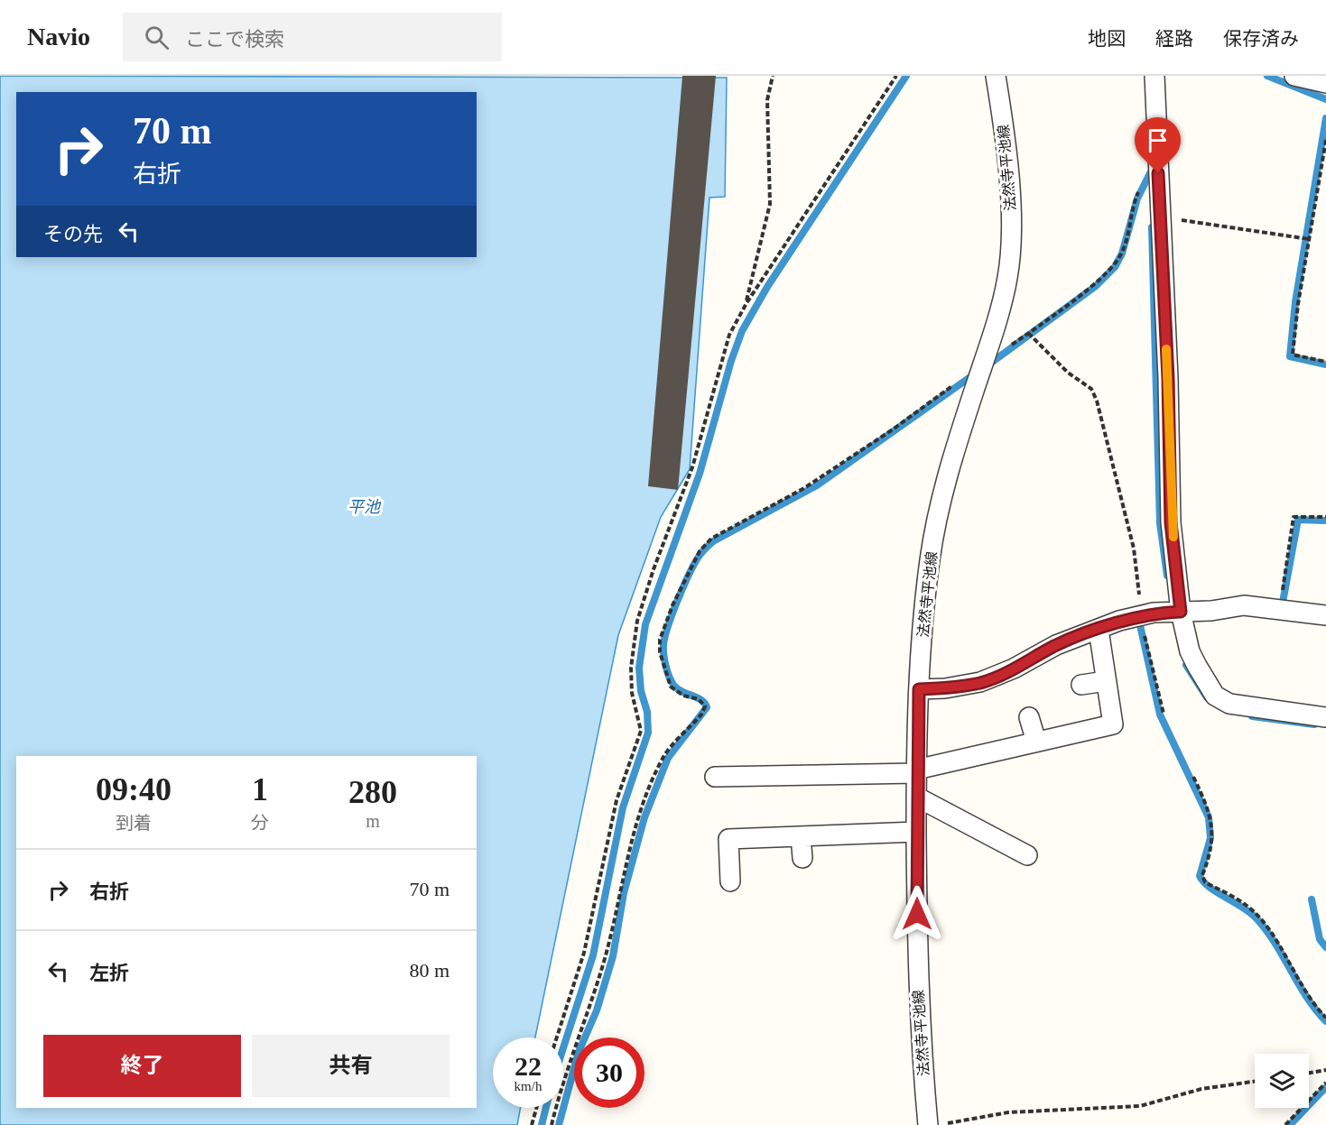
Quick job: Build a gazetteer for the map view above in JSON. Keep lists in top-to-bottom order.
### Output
{
  "streets": {
    "street": ["法然寺平池線"]
  },
  "water": ["平池"],
  "page": {
    "header": "Navio",
    "search": "ここで検索",
    "nav": ["地図", "経路", "保存済み"],
    "turn": ["70 m", "右折"],
    "then": "その先",
    "eta": [
      "09:40",
      "到着",
      "1",
      "分",
      "280",
      "m"
    ],
    "list": [
      {
        "name": "右折",
        "value": "70 m"
      },
      {
        "name": "左折",
        "value": "80 m"
      }
    ],
    "buttons": ["終了", "共有"],
    "speed": "22 km/h",
    "limit": "30"
  }
}
